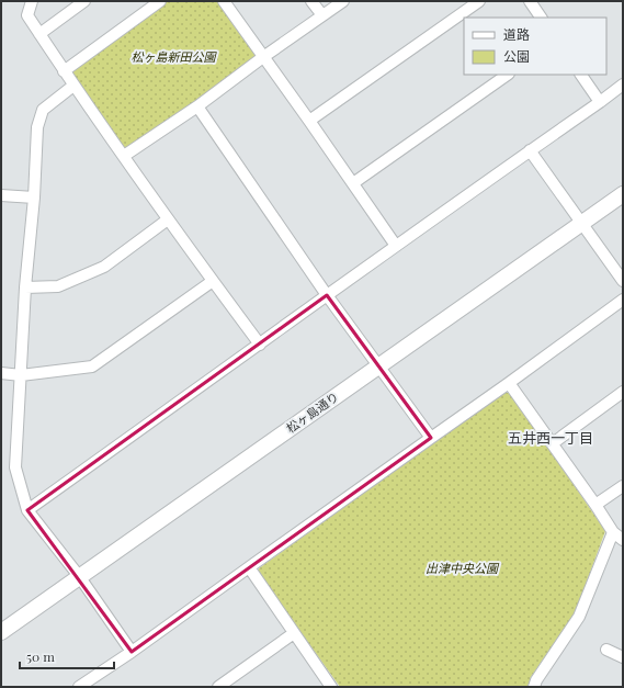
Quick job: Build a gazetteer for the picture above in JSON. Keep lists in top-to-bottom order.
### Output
{
  "streets": {
    "street": ["松ヶ島通り"]
  },
  "districts": ["五井西一丁目"],
  "parks": ["松ヶ島新田公園", "出津中央公園"],
  "legend": ["道路", "公園"],
  "scale_bar": "50 m"
}
